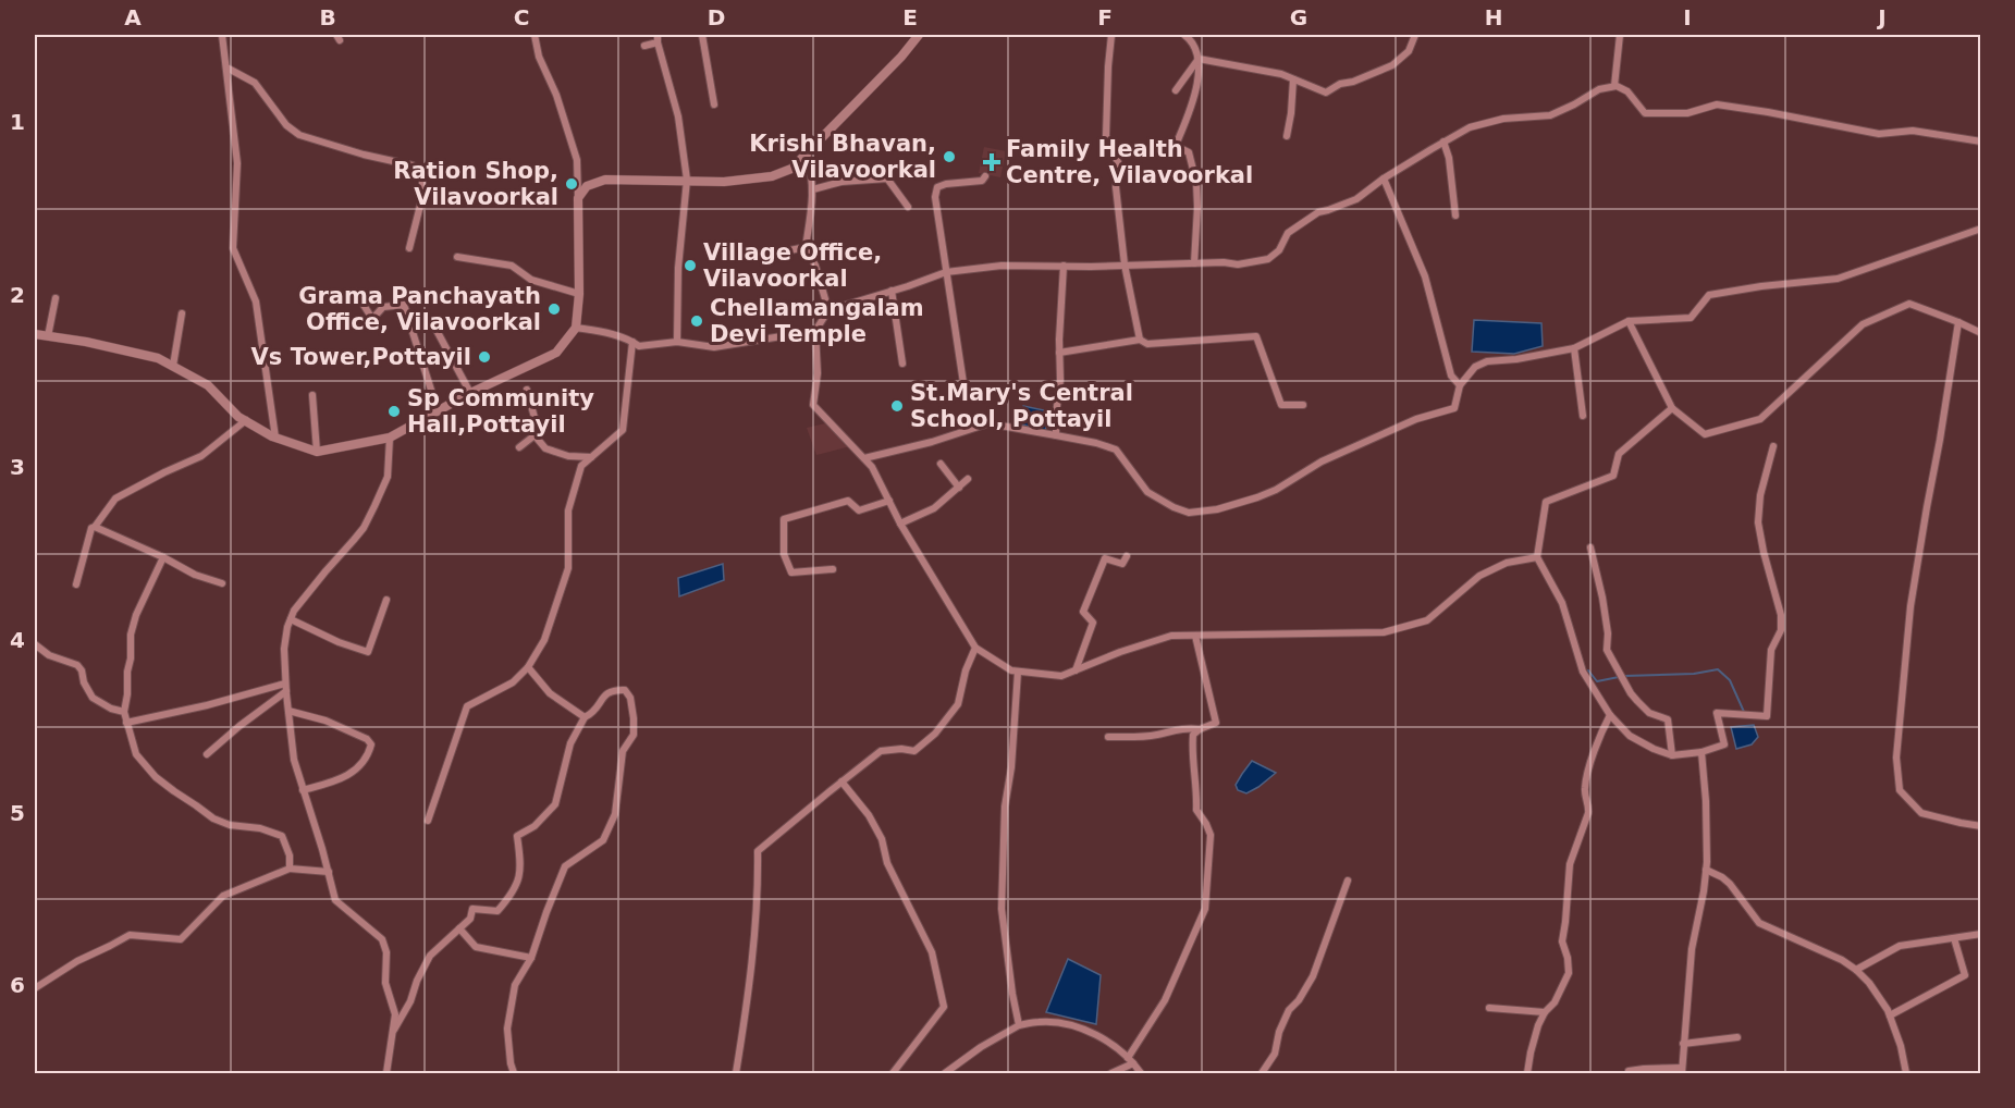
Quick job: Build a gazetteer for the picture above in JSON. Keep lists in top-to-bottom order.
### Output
{
  "places": {
    "other": [
      "Krishi Bhavan, Vilavoorkal",
      "Ration Shop, Vilavoorkal",
      "Village Office, Vilavoorkal",
      "Grama Panchayath Office, Vilavoorkal",
      "Chellamangalam Devi Temple",
      "Vs Tower,Pottayil",
      "St.Mary's Central School, Pottayil",
      "Sp Community Hall,Pottayil"
    ],
    "health": ["Family Health Centre, Vilavoorkal"]
  },
  "grid": {
    "columns": [
      "A",
      "B",
      "C",
      "D",
      "E",
      "F",
      "G",
      "H",
      "I",
      "J"
    ],
    "rows": [
      "1",
      "2",
      "3",
      "4",
      "5",
      "6"
    ]
  }
}
